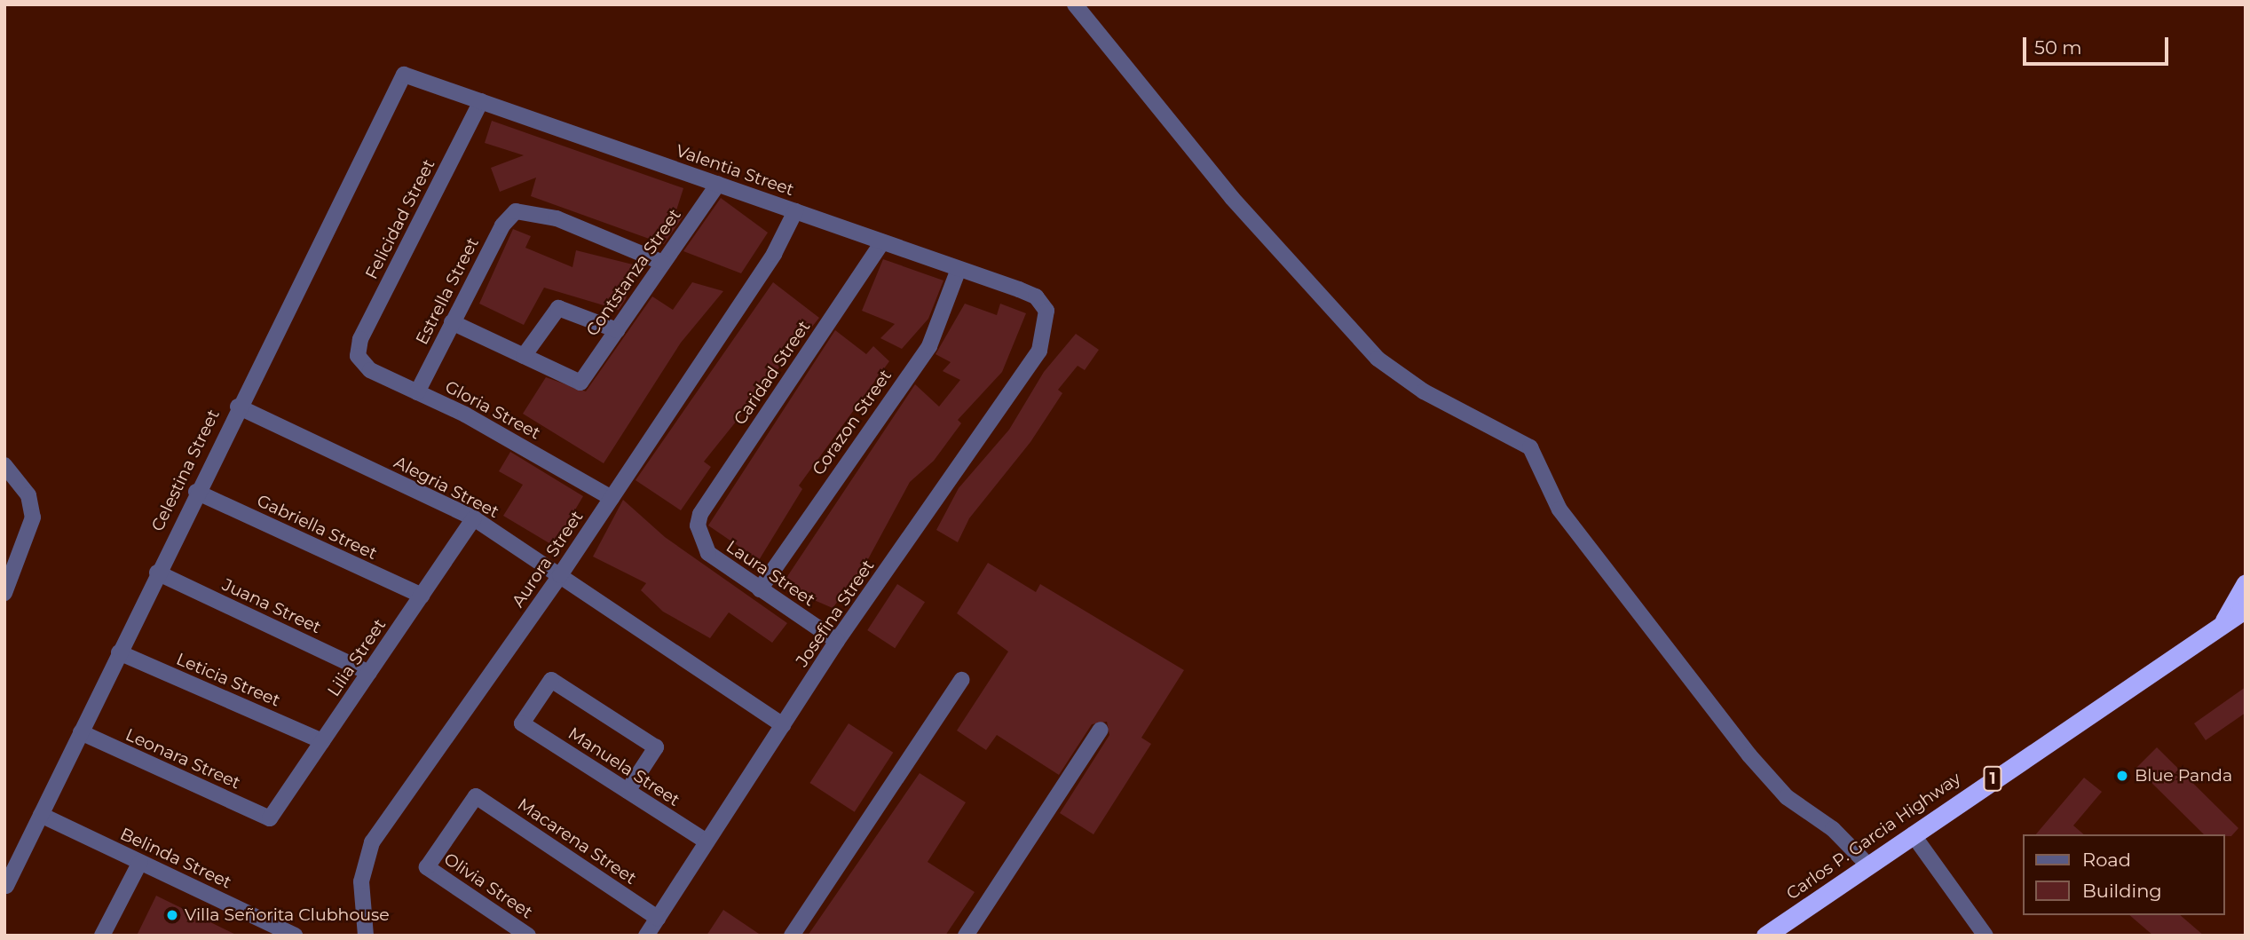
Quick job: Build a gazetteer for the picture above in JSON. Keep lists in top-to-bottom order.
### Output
{
  "streets": {
    "highway": ["1", "Carlos P. Garcia Highway"],
    "street": [
      "Valentia Street",
      "Felicidad Street",
      "Contstanza Street",
      "Estrella Street",
      "Caridad Street",
      "Gloria Street",
      "Corazon Street",
      "Celestina Street",
      "Alegria Street",
      "Gabriella Street",
      "Aurora Street",
      "Laura Street",
      "Juana Street",
      "Josefina Street",
      "Lilia Street",
      "Leticia Street",
      "Leonara Street",
      "Manuela Street",
      "Macarena Street",
      "Belinda Street",
      "Olivia Street"
    ]
  },
  "crossings": [
    ["Valentia Street", "Felicidad Street"],
    ["Valentia Street", "Contstanza Street"],
    ["Valentia Street", "Caridad Street"],
    ["Valentia Street", "Corazon Street"],
    ["Valentia Street", "Celestina Street"],
    ["Valentia Street", "Aurora Street"],
    ["Valentia Street", "Josefina Street"],
    ["Felicidad Street", "Gloria Street"],
    ["Contstanza Street", "Estrella Street"],
    ["Estrella Street", "Gloria Street"],
    ["Caridad Street", "Laura Street"],
    ["Gloria Street", "Aurora Street"],
    ["Corazon Street", "Laura Street"],
    ["Celestina Street", "Alegria Street"],
    ["Celestina Street", "Gabriella Street"],
    ["Celestina Street", "Juana Street"],
    ["Celestina Street", "Leticia Street"],
    ["Celestina Street", "Leonara Street"],
    ["Celestina Street", "Belinda Street"],
    ["Alegria Street", "Aurora Street"],
    ["Alegria Street", "Josefina Street"],
    ["Alegria Street", "Lilia Street"],
    ["Gabriella Street", "Lilia Street"],
    ["Laura Street", "Josefina Street"],
    ["Juana Street", "Lilia Street"],
    ["Josefina Street", "Manuela Street"],
    ["Josefina Street", "Macarena Street"],
    ["Lilia Street", "Leticia Street"],
    ["Lilia Street", "Leonara Street"],
    ["Macarena Street", "Olivia Street"]
  ],
  "places": ["Blue Panda", "Villa Señorita Clubhouse"],
  "legend": ["Road", "Building"],
  "scale_bar": "50 m"
}
